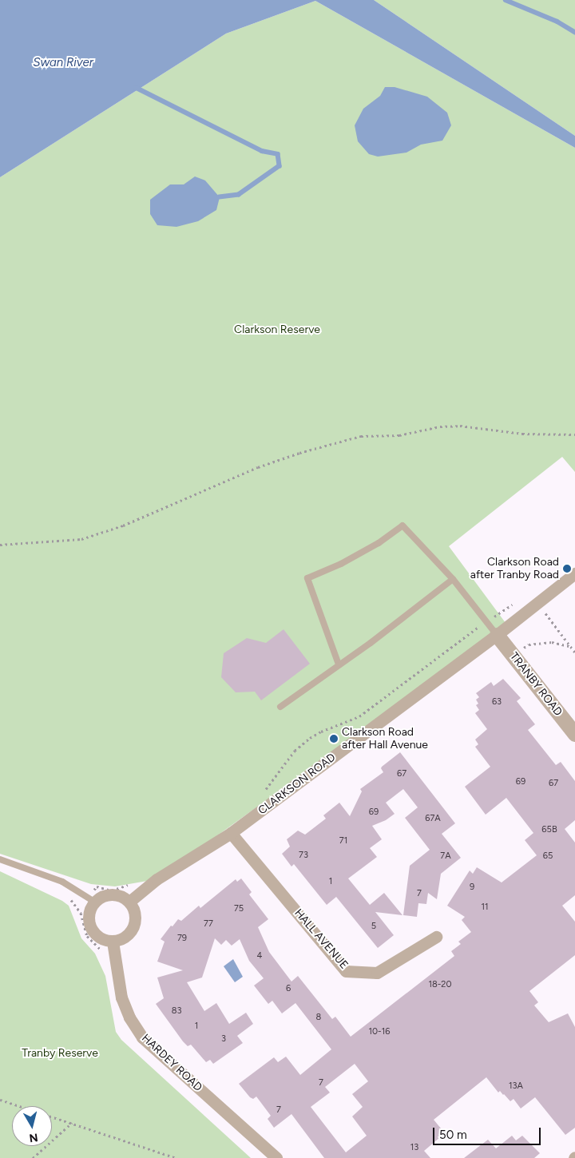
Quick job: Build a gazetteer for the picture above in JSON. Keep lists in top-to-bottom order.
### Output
{
  "streets": {
    "street": [
      "TRANBY ROAD",
      "CLARKSON ROAD",
      "HALL AVENUE",
      "HARDEY ROAD"
    ]
  },
  "crossings": [
    ["TRANBY ROAD", "CLARKSON ROAD"],
    ["CLARKSON ROAD", "HALL AVENUE"],
    ["CLARKSON ROAD", "HARDEY ROAD"]
  ],
  "water": ["Swan River"],
  "parks": ["Clarkson Reserve", "Tranby Reserve"],
  "places": ["Clarkson Road after Tranby Road", "Clarkson Road after Hall Avenue"],
  "house_numbers": [
    "63",
    "67",
    "69",
    "67",
    "69",
    "67A",
    "65B",
    "71",
    "73",
    "7A",
    "65",
    "1",
    "9",
    "7",
    "11",
    "75",
    "77",
    "5",
    "79",
    "4",
    "18-20",
    "6",
    "83",
    "8",
    "1",
    "10-16",
    "3",
    "7",
    "13A",
    "7",
    "13"
  ],
  "scale_bar": "50 m",
  "north": "bottom"
}
